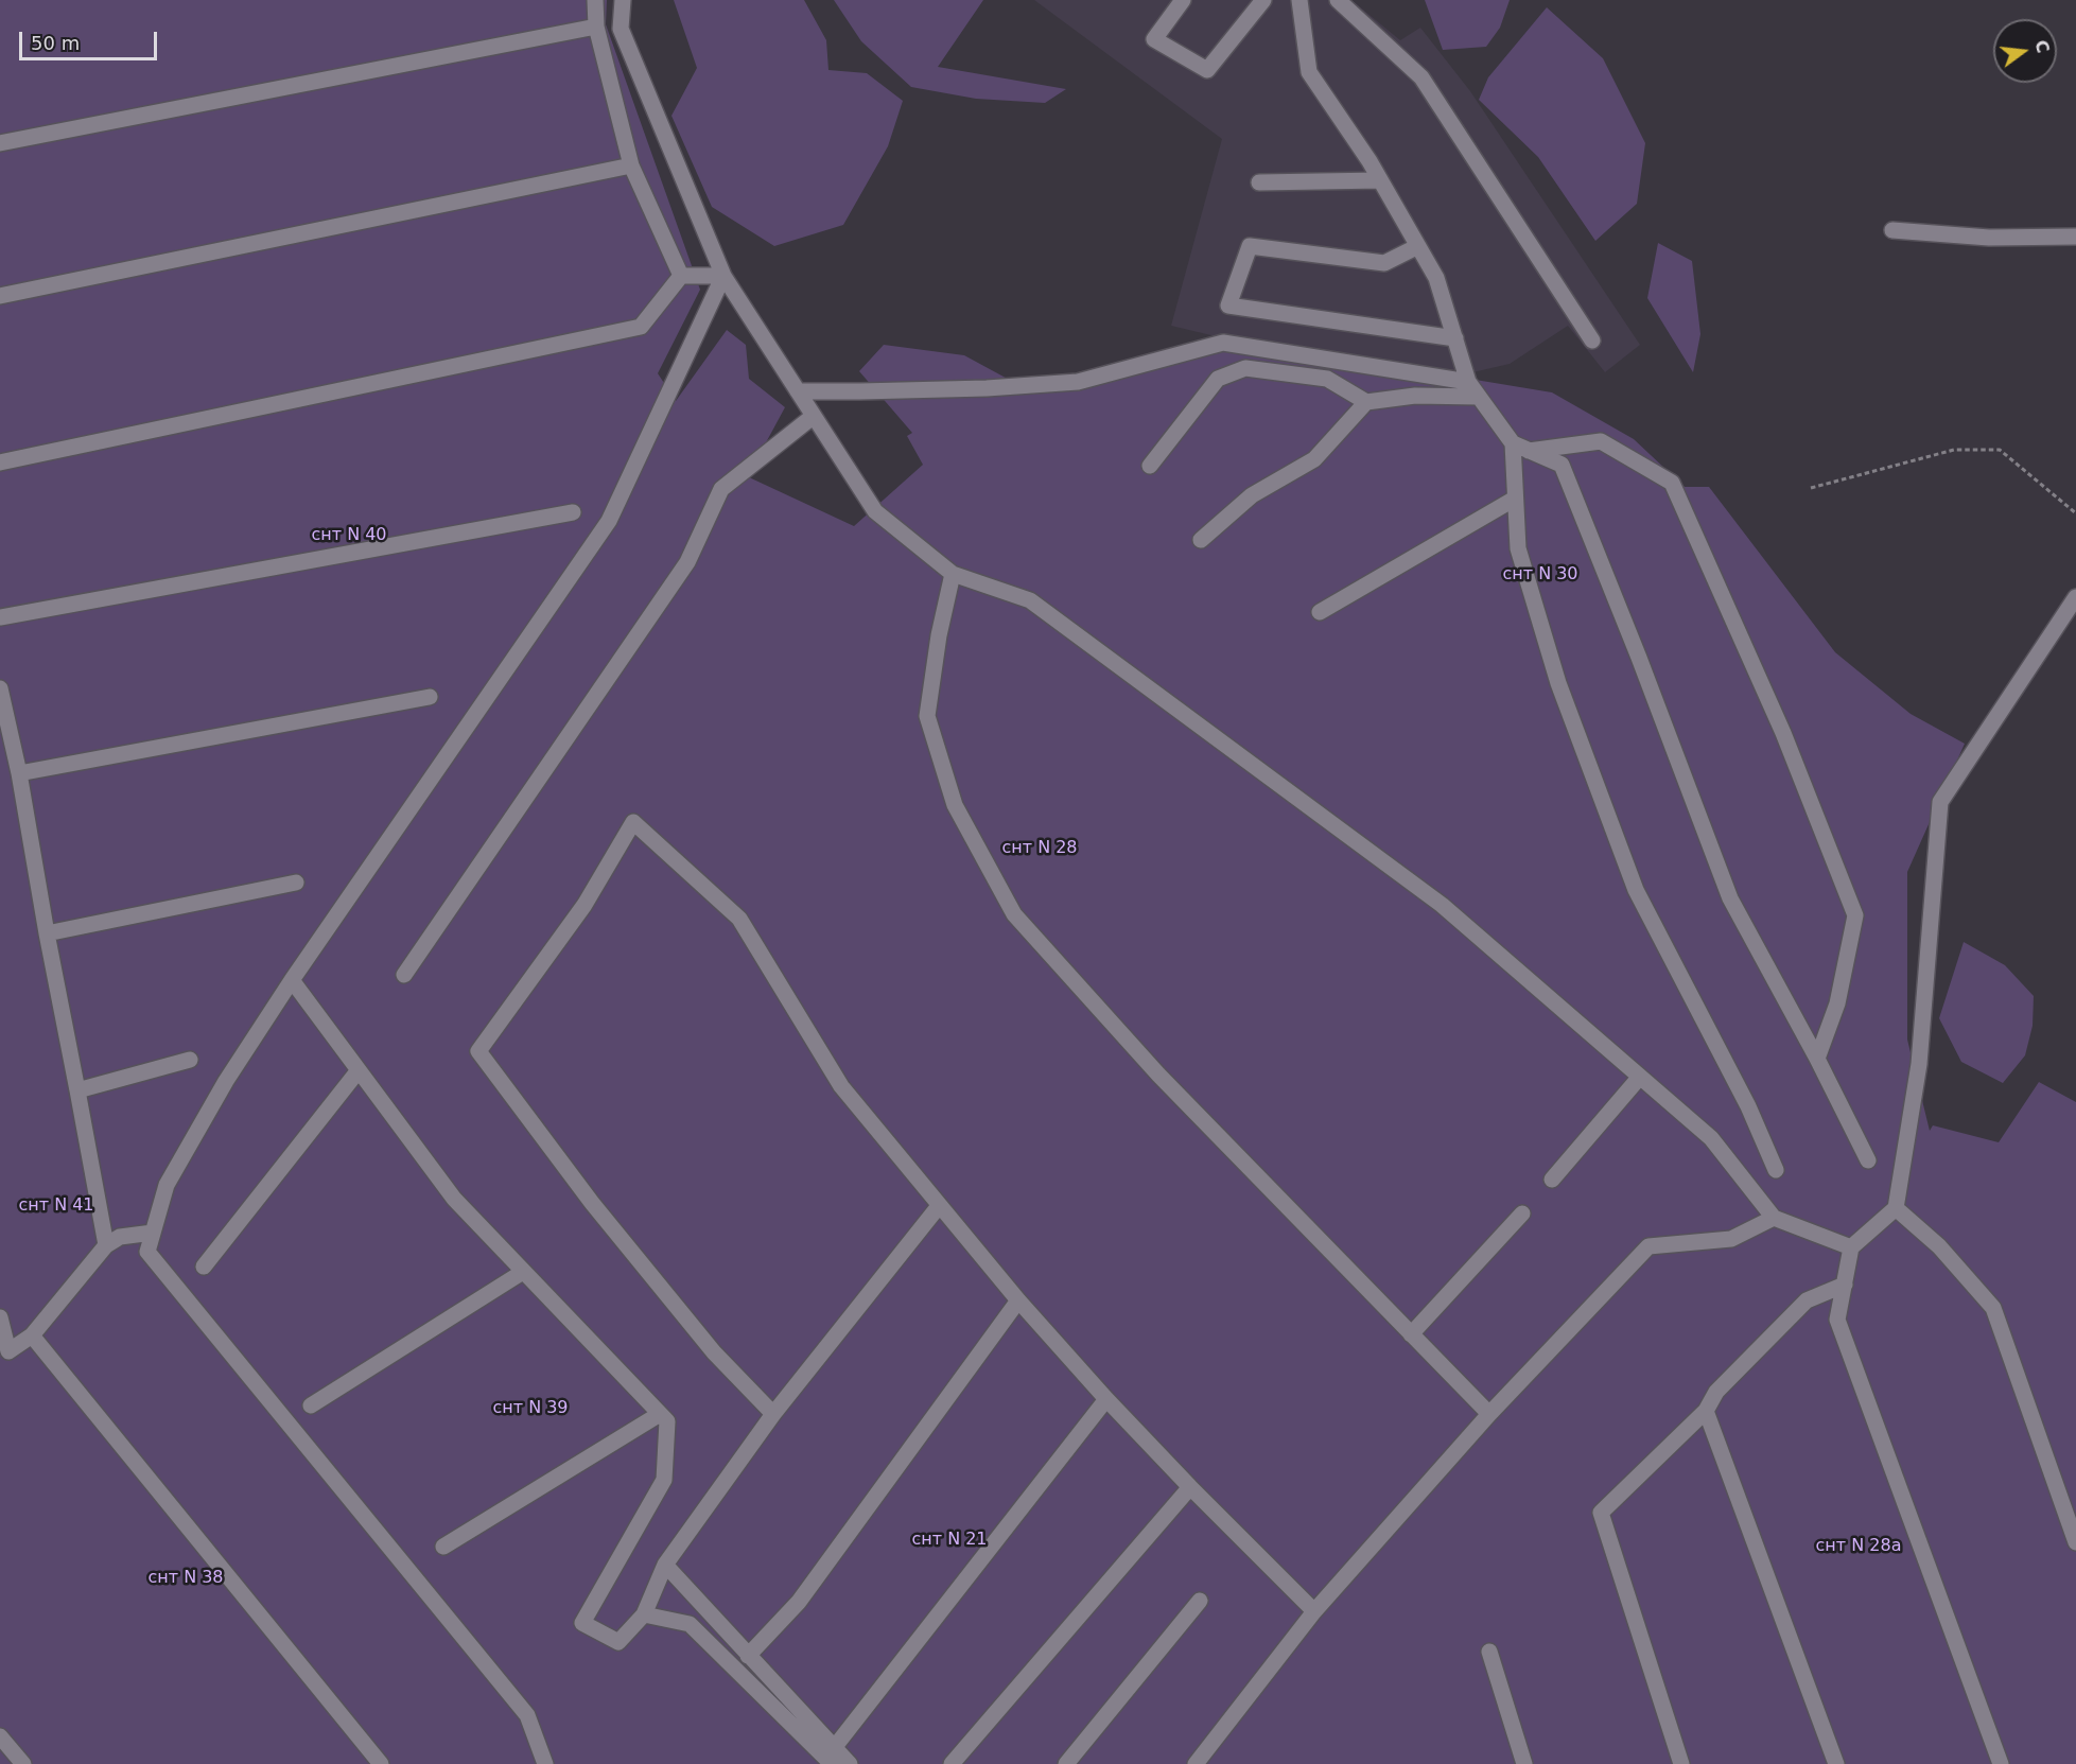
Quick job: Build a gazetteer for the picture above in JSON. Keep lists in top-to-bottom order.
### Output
{
  "parks": [
    "снт N 40",
    "снт N 30",
    "снт N 28",
    "снт N 41",
    "снт N 39",
    "снт N 21",
    "снт N 28а",
    "снт N 38"
  ],
  "scale_bar": "50 m",
  "north": "right"
}
